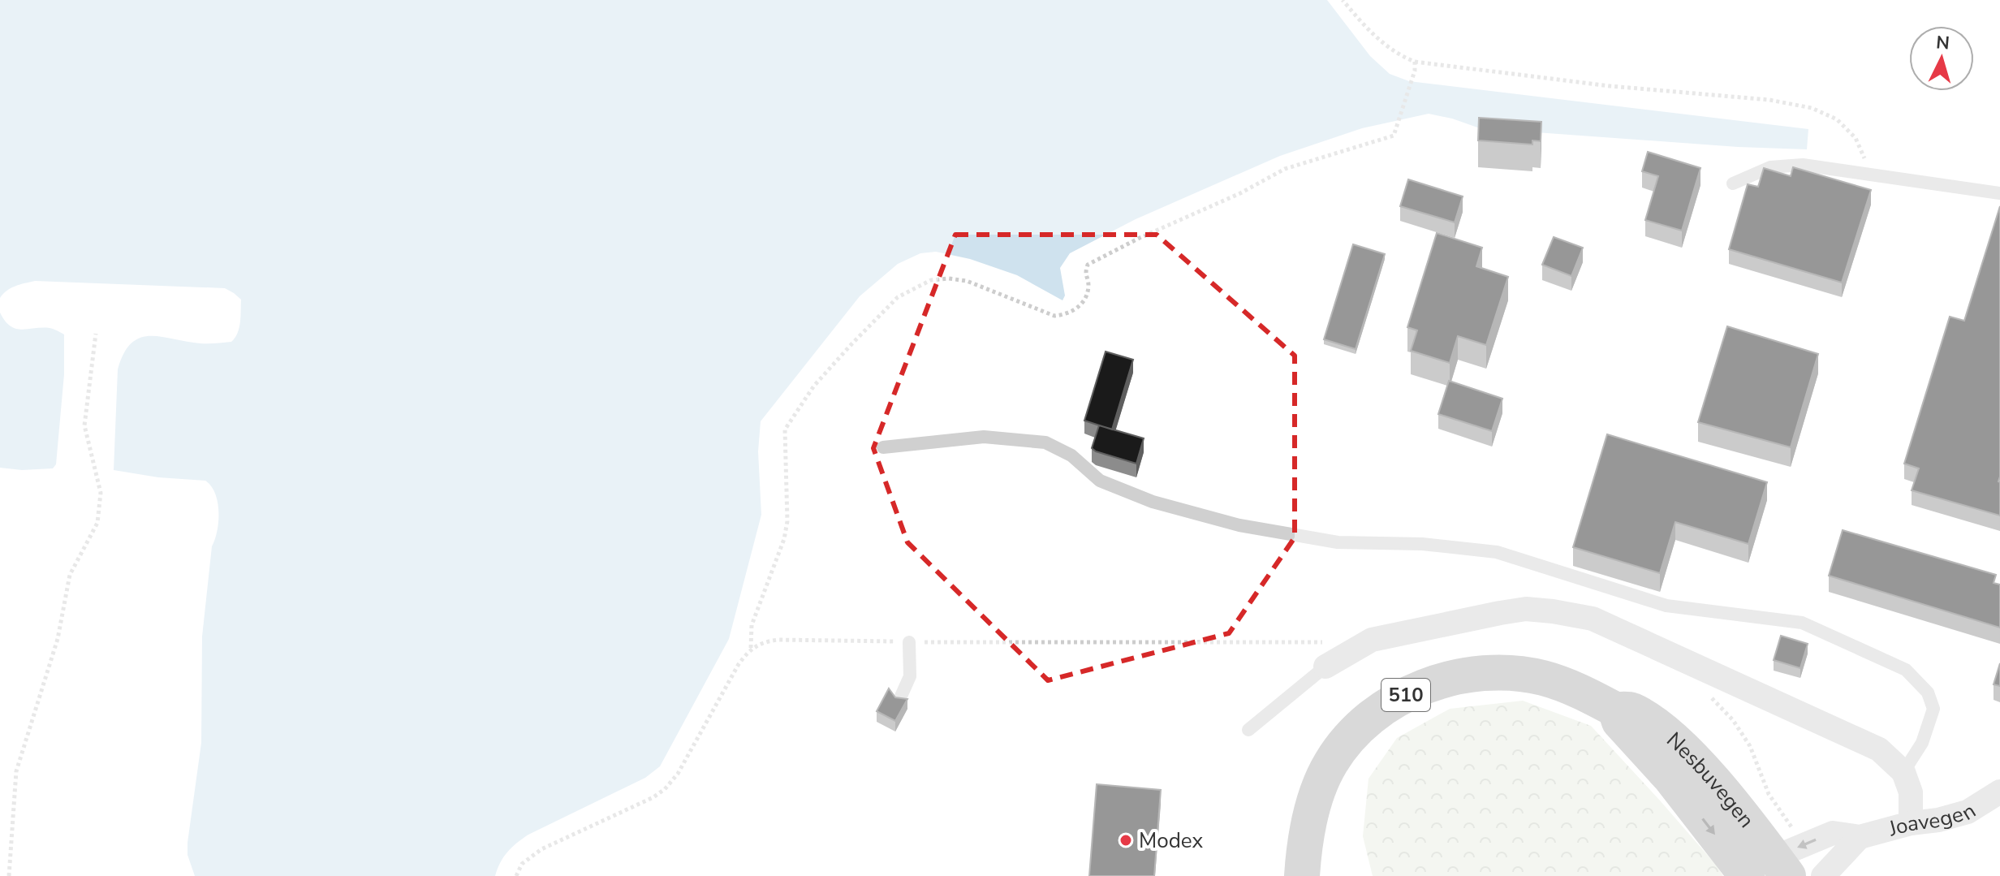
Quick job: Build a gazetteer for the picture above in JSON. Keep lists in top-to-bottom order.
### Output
{
  "streets": {
    "main road": ["510"],
    "street": ["Joavegen"]
  },
  "crossings": [
    ["510", "Joavegen"]
  ],
  "places": ["Modex"],
  "north": "top"
}
